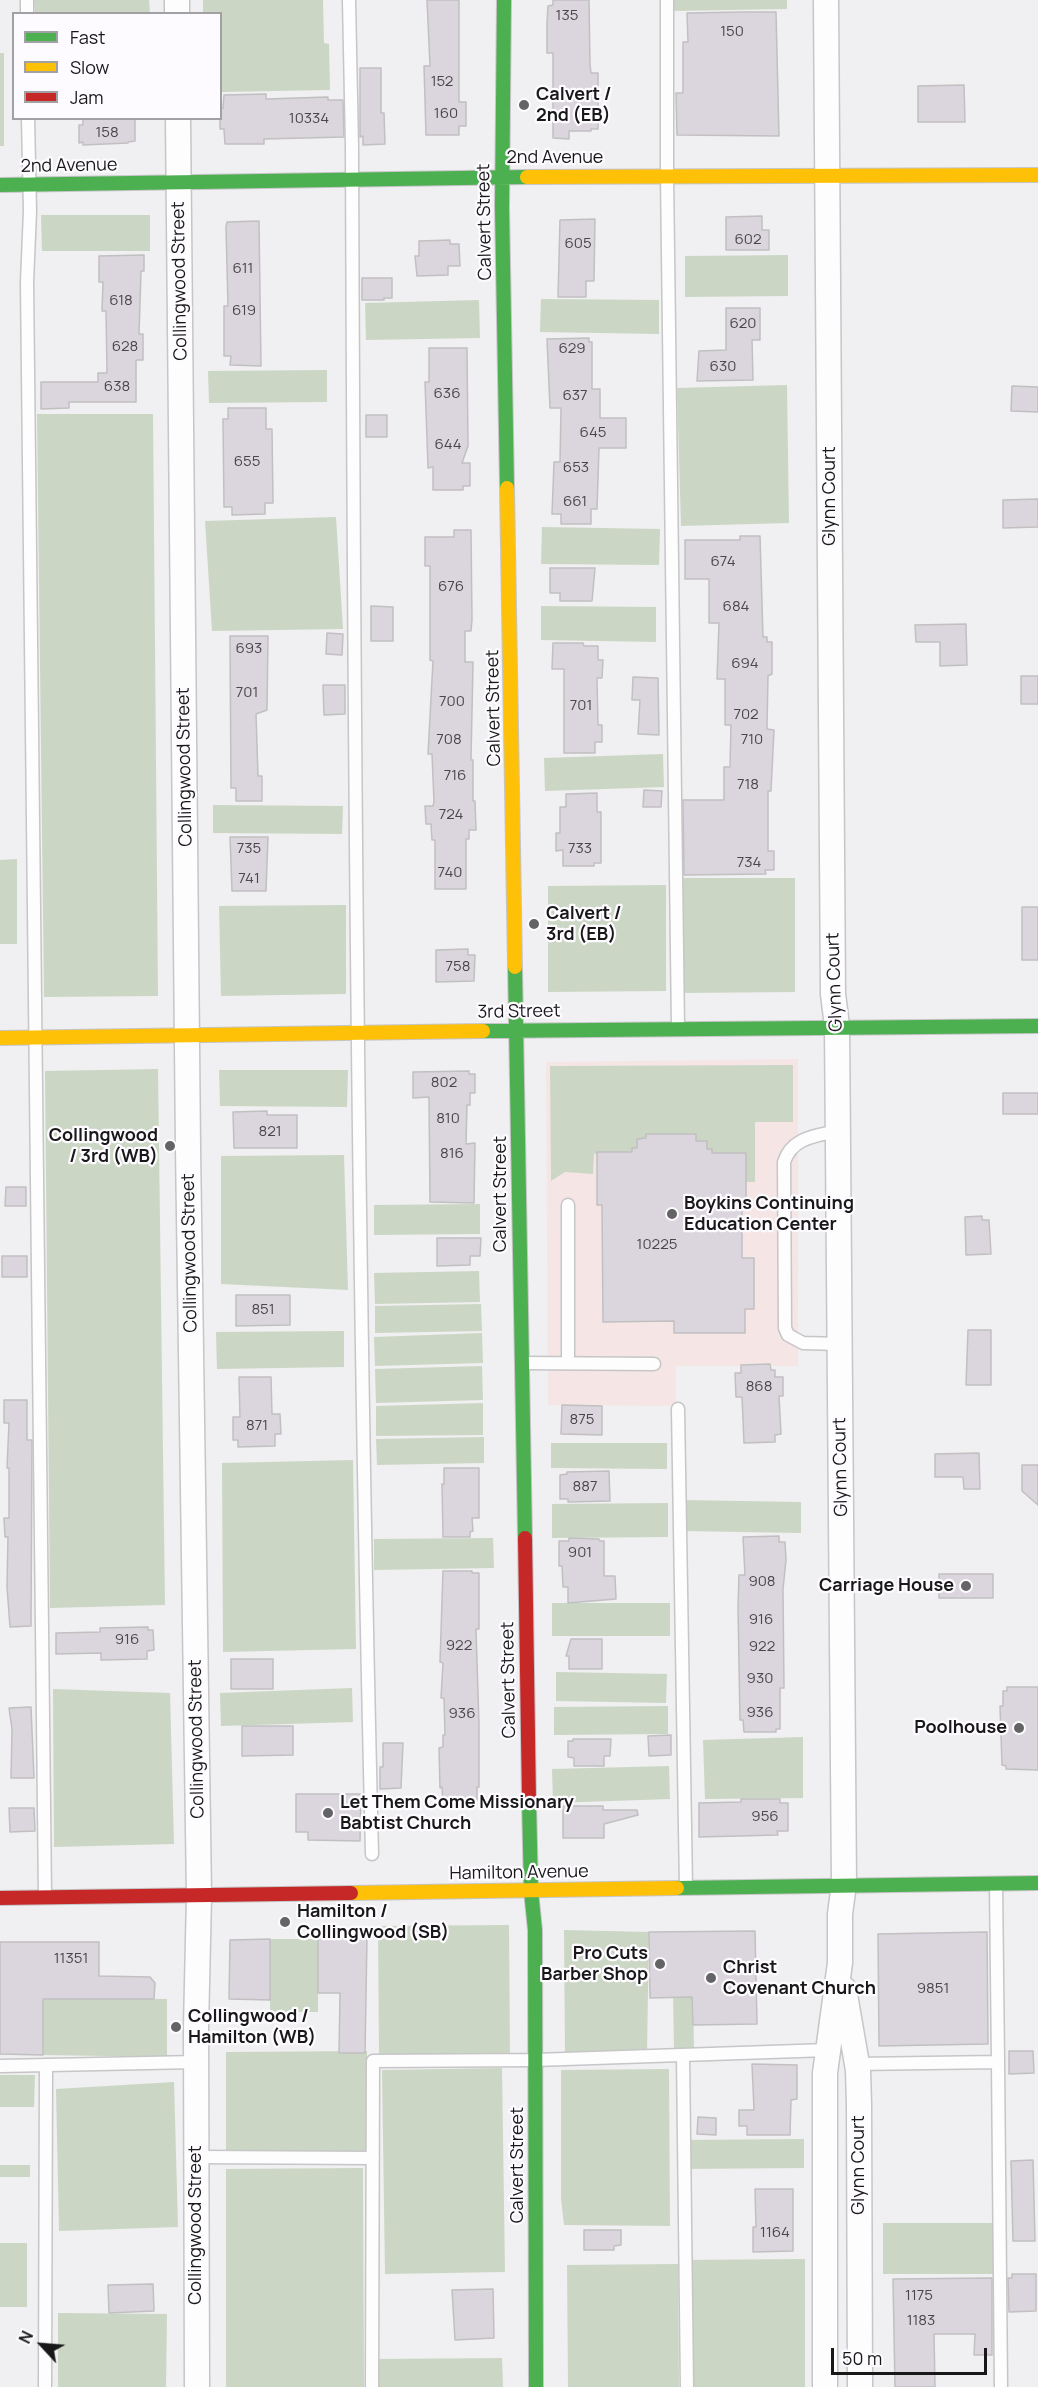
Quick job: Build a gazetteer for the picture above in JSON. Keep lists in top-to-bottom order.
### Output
{
  "streets": {
    "street": [
      "2nd Avenue",
      "Calvert Street",
      "Collingwood Street",
      "Glynn Court",
      "3rd Street",
      "Hamilton Avenue"
    ]
  },
  "crossings": [
    ["2nd Avenue", "Calvert Street"],
    ["2nd Avenue", "Collingwood Street"],
    ["2nd Avenue", "Glynn Court"],
    ["Calvert Street", "3rd Street"],
    ["Calvert Street", "Hamilton Avenue"],
    ["Collingwood Street", "3rd Street"],
    ["Collingwood Street", "Hamilton Avenue"],
    ["Glynn Court", "3rd Street"],
    ["Glynn Court", "Hamilton Avenue"]
  ],
  "places": [
    "Calvert / 2nd (EB)",
    "Calvert / 3rd (EB)",
    "Collingwood / 3rd (WB)",
    "Boykins Continuing Education Center",
    "Carriage House",
    "Poolhouse",
    "Let Them Come Missionary Babtist Church",
    "Hamilton / Collingwood (SB)",
    "Pro Cuts Barber Shop",
    "Christ Covenant Church",
    "Collingwood / Hamilton (WB)"
  ],
  "house_numbers": [
    "135",
    "150",
    "152",
    "160",
    "10334",
    "158",
    "602",
    "605",
    "611",
    "618",
    "619",
    "620",
    "628",
    "629",
    "630",
    "638",
    "636",
    "637",
    "645",
    "644",
    "655",
    "653",
    "661",
    "674",
    "676",
    "684",
    "693",
    "694",
    "701",
    "700",
    "701",
    "702",
    "708",
    "710",
    "716",
    "718",
    "724",
    "735",
    "733",
    "734",
    "740",
    "741",
    "758",
    "802",
    "810",
    "821",
    "816",
    "10225",
    "851",
    "868",
    "875",
    "871",
    "887",
    "901",
    "908",
    "916",
    "916",
    "922",
    "922",
    "930",
    "936",
    "936",
    "956",
    "11351",
    "9851",
    "1164",
    "1175",
    "1183"
  ],
  "legend": ["Fast", "Slow", "Jam"],
  "scale_bar": "50 m",
  "north": "top left"
}
